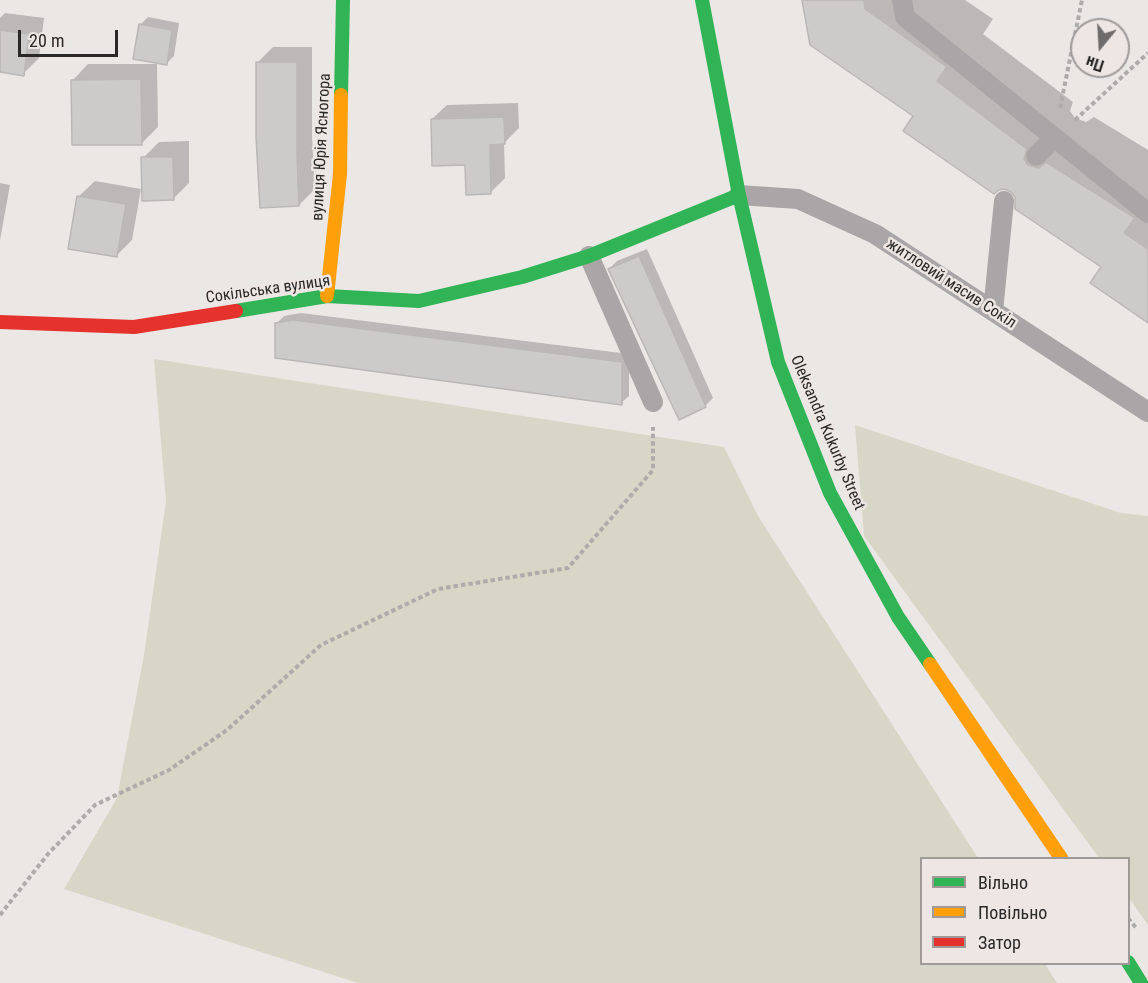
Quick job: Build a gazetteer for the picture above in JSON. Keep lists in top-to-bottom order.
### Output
{
  "streets": {
    "street": ["вулиця Юрія Ясногора", "Сокільська вулиця", "Oleksandra Kukurby Street"],
    "lane": ["житловий масив Сокіл"]
  },
  "crossings": [
    ["вулиця Юрія Ясногора", "Сокільська вулиця"],
    ["житловий масив Сокіл", "Сокільська вулиця"],
    ["житловий масив Сокіл", "Oleksandra Kukurby Street"],
    ["Сокільська вулиця", "Oleksandra Kukurby Street"]
  ],
  "legend": ["Вільно", "Повільно", "Затор"],
  "scale_bar": "20 m",
  "north": "bottom"
}
